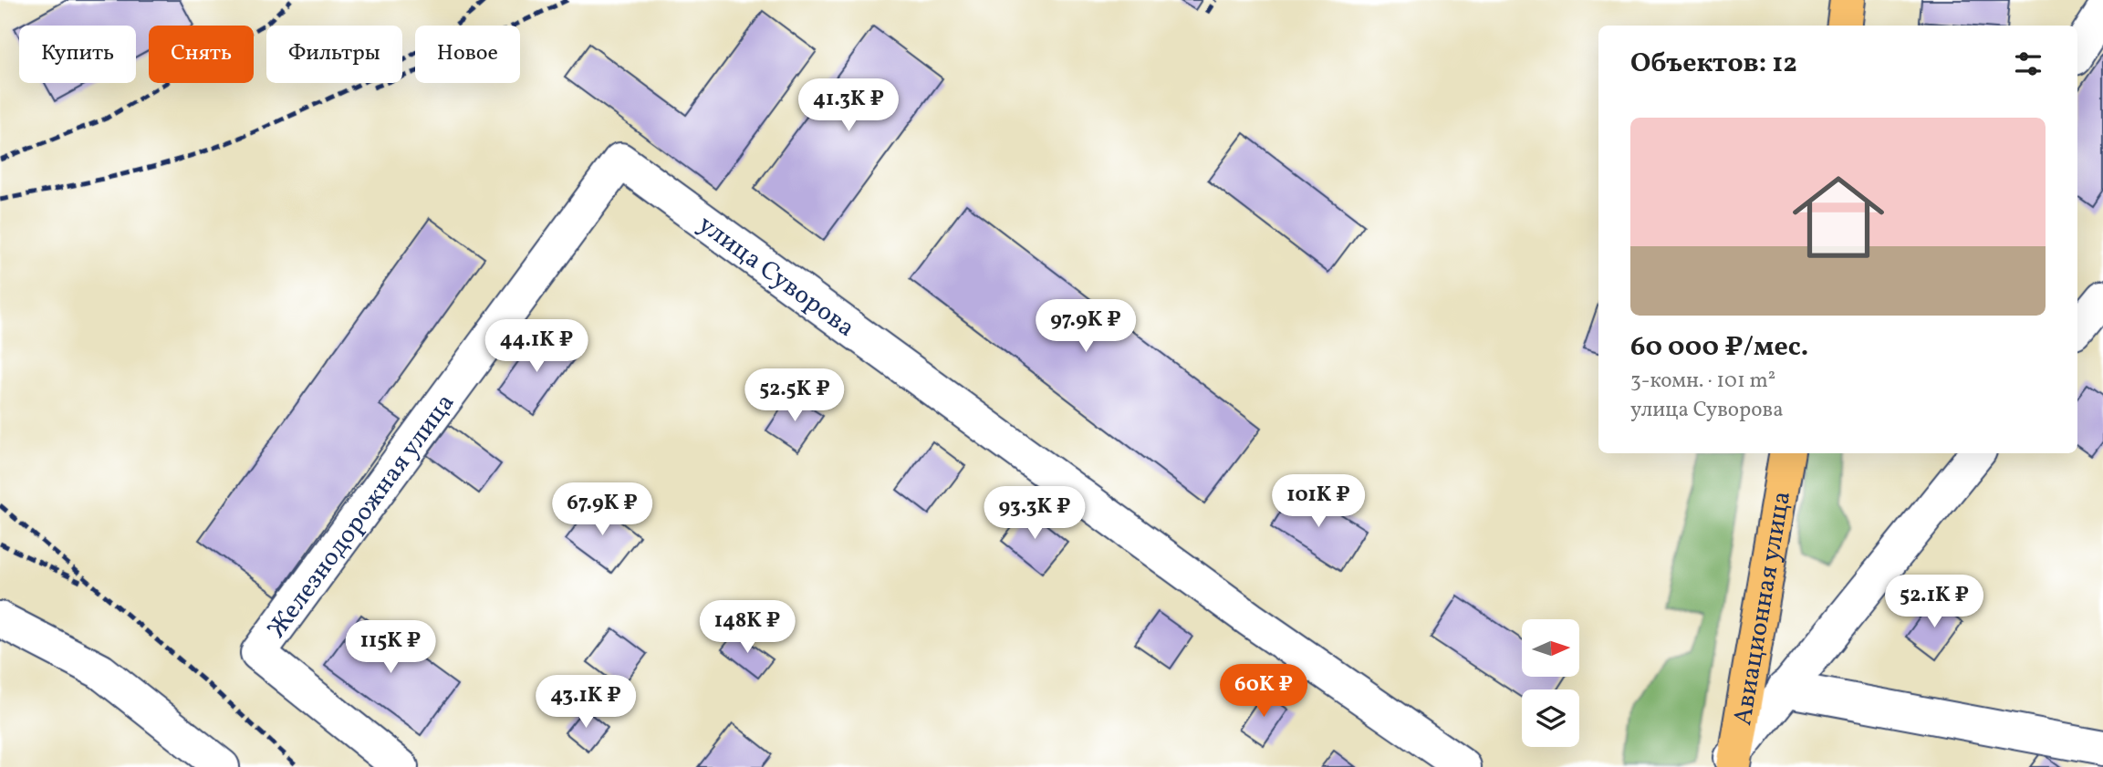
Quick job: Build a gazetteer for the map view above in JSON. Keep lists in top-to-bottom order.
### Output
{
  "streets": {
    "main road": ["Авиационная улица"],
    "street": ["улица Суворова", "Железнодорожная улица"]
  },
  "crossings": [
    ["улица Суворова", "Железнодорожная улица"]
  ],
  "north": "right",
  "page": {
    "chip": [
      "Купить",
      "Снять",
      "Фильтры",
      "Новое"
    ],
    "heading": "Объектов: 12",
    "price": [
      "41.3K ₽",
      "97.9K ₽",
      "44.1K ₽",
      "52.5K ₽",
      "101K ₽",
      "67.9K ₽",
      "93.3K ₽",
      "52.1K ₽",
      "148K ₽",
      "115K ₽",
      "60K ₽",
      "43.1K ₽"
    ],
    "list": [
      {
        "name": "60 000 ₽/мес.",
        "note": "3-комн. · 101 m² · улица Суворова"
      }
    ]
  }
}
